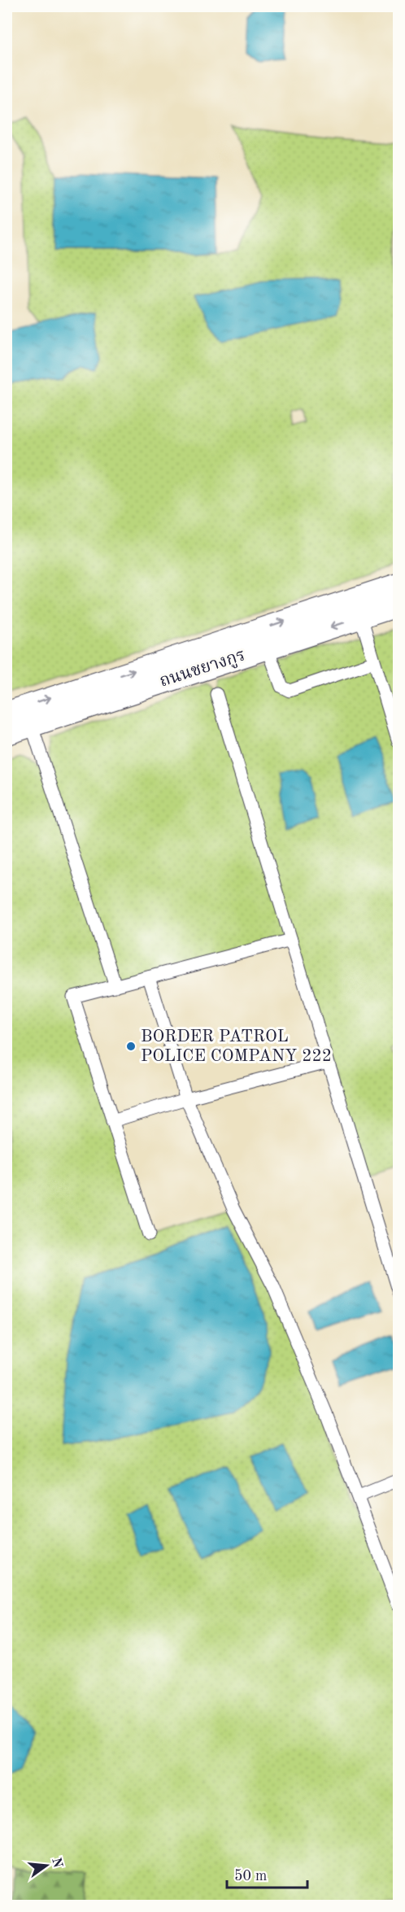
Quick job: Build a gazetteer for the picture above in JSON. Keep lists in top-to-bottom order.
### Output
{
  "streets": {
    "highway": ["ถนนชยางกูร"]
  },
  "places": ["BORDER PATROL POLICE COMPANY 222"],
  "scale_bar": "50 m",
  "north": "right"
}
